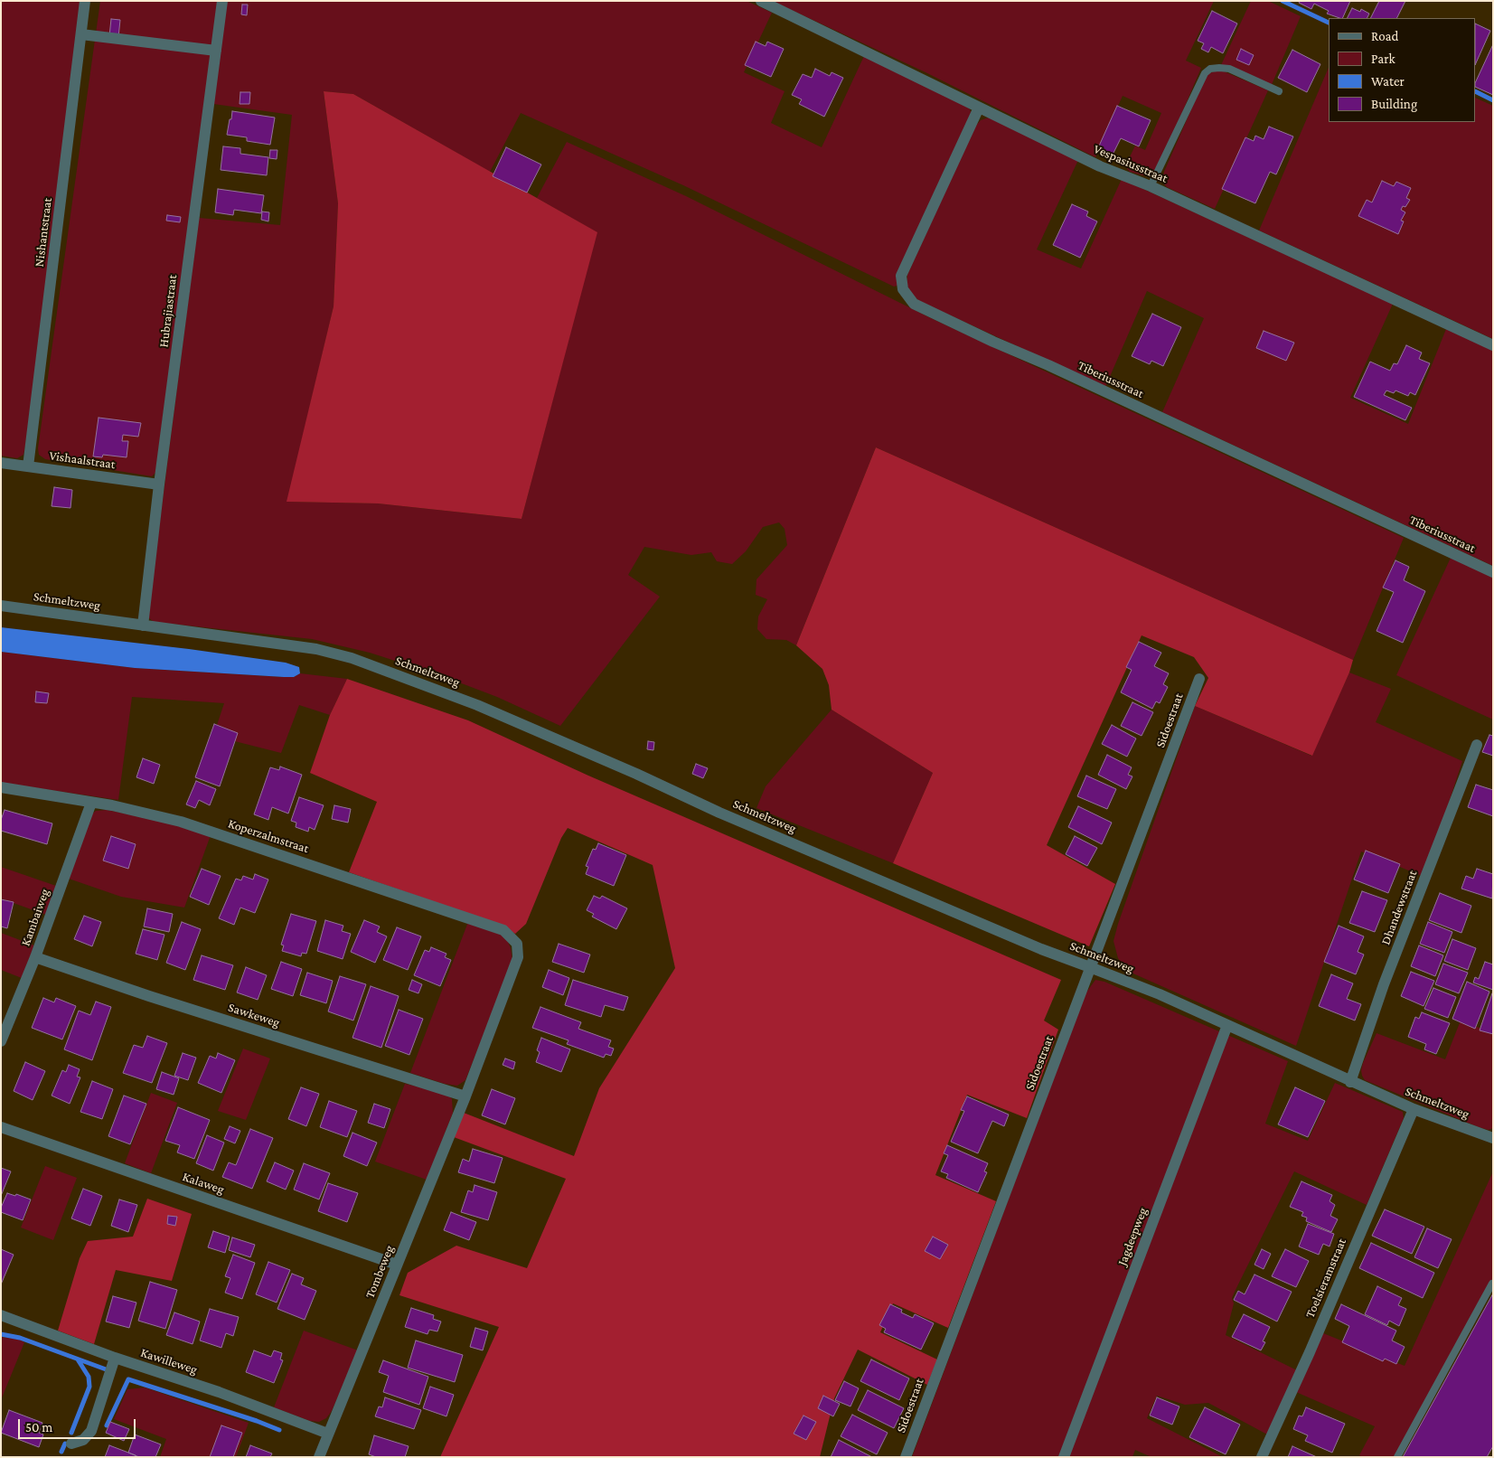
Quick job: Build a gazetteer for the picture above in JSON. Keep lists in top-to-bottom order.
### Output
{
  "streets": {
    "street": [
      "Vespasiusstraat",
      "Nishantstraat",
      "Hubrajiastraat",
      "Tiberiusstraat",
      "Vishaalstraat",
      "Schmeltzweg",
      "Sidoestraat",
      "Koperzalmstraat",
      "Dhandewstraat",
      "Kambaiweg",
      "Sawkeweg",
      "Kalaweg",
      "Jagdeepweg",
      "Tombeweg",
      "Toelsieramstraat",
      "Kawilleweg"
    ]
  },
  "crossings": [
    ["Vespasiusstraat", "Tiberiusstraat"],
    ["Nishantstraat", "Vishaalstraat"],
    ["Hubrajiastraat", "Vishaalstraat"],
    ["Hubrajiastraat", "Schmeltzweg"],
    ["Schmeltzweg", "Sidoestraat"],
    ["Schmeltzweg", "Dhandewstraat"],
    ["Schmeltzweg", "Jagdeepweg"],
    ["Schmeltzweg", "Toelsieramstraat"],
    ["Koperzalmstraat", "Kambaiweg"],
    ["Koperzalmstraat", "Tombeweg"],
    ["Kambaiweg", "Sawkeweg"],
    ["Sawkeweg", "Tombeweg"],
    ["Kalaweg", "Tombeweg"],
    ["Tombeweg", "Kawilleweg"]
  ],
  "legend": [
    "Road",
    "Park",
    "Water",
    "Building"
  ],
  "scale_bar": "50 m"
}
